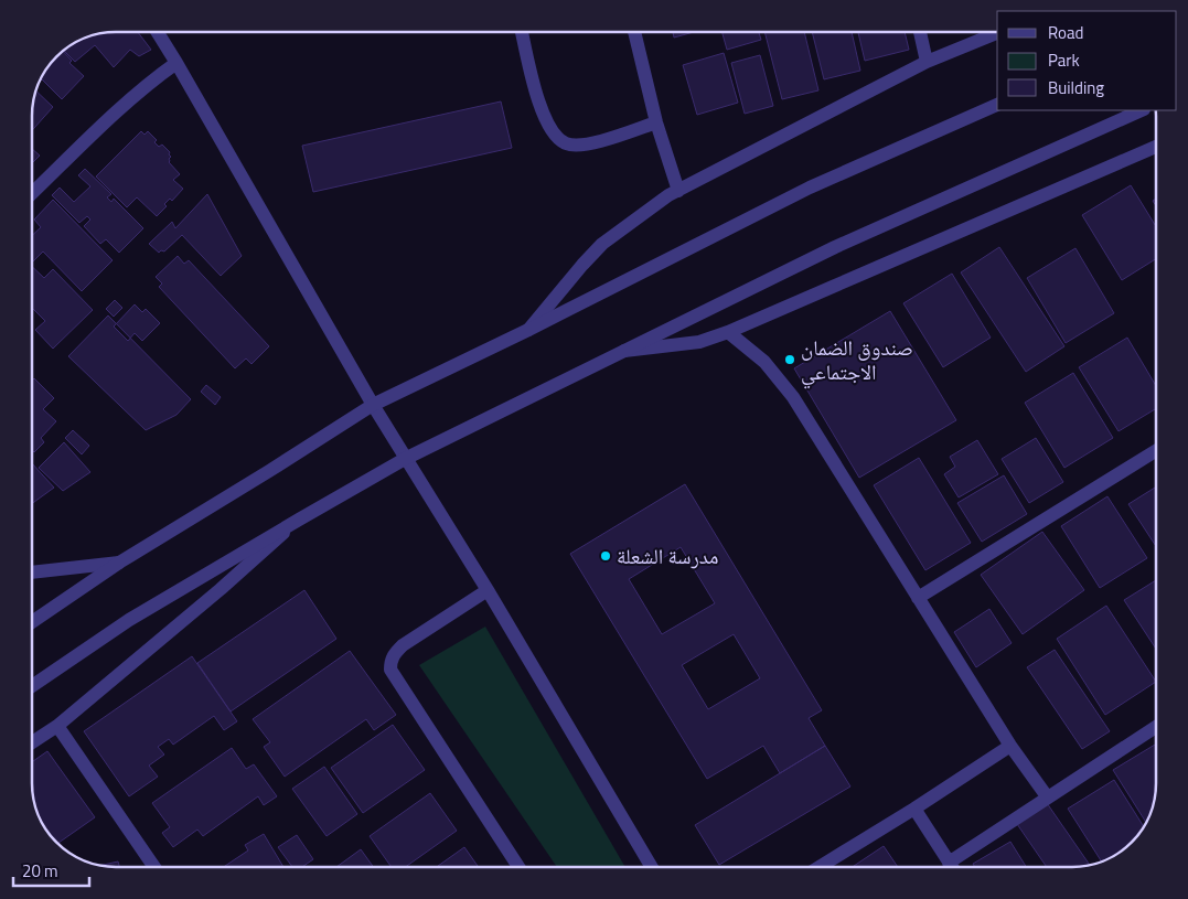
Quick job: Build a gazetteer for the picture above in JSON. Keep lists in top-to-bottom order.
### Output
{
  "places": ["صندوق الضمان الاجتماعي", "مدرسة الشعلة"],
  "legend": ["Road", "Park", "Building"],
  "scale_bar": "20 m"
}
